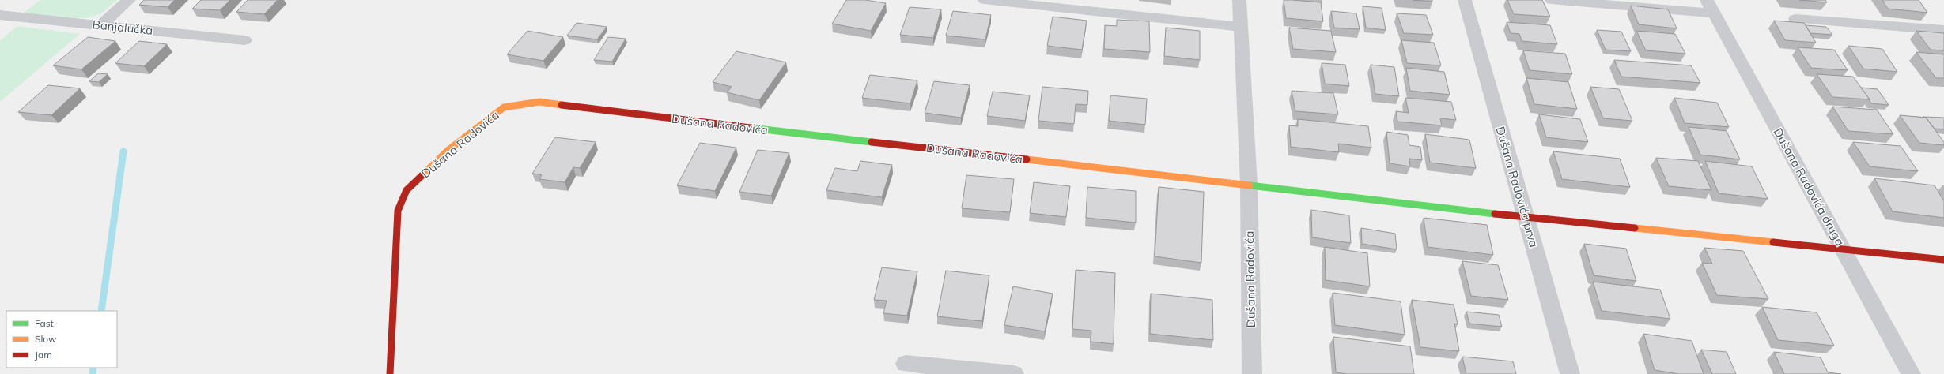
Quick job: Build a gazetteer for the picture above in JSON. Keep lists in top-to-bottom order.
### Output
{
  "streets": {
    "street": [
      "Banjalučka",
      "Dušana Radovića",
      "Dušana Radovića prva",
      "Dušana Radovića druga"
    ]
  },
  "legend": ["Fast", "Slow", "Jam"]
}
